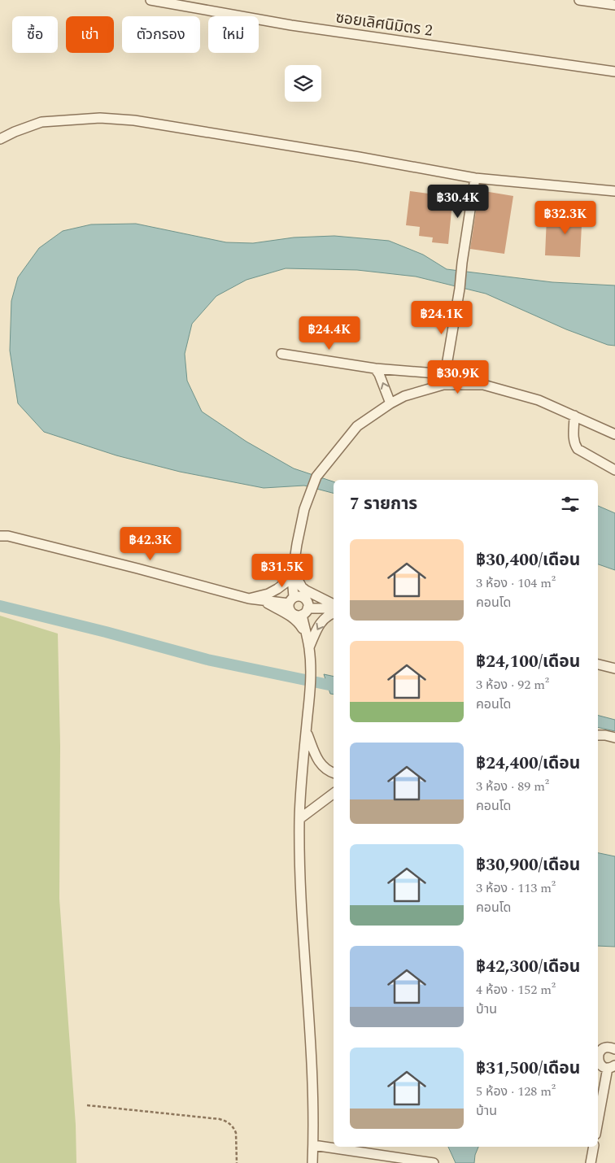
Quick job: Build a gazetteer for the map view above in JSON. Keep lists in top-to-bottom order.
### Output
{
  "streets": {
    "street": ["ซอยเลิศนิมิตร 2"]
  },
  "page": {
    "chip": [
      "ซื้อ",
      "เช่า",
      "ตัวกรอง",
      "ใหม่"
    ],
    "price": [
      "฿30.4K",
      "฿32.3K",
      "฿24.1K",
      "฿24.4K",
      "฿30.9K",
      "฿42.3K",
      "฿31.5K"
    ],
    "heading": "7 รายการ",
    "list": [
      {
        "name": "฿30,400/เดือน",
        "note": "3 ห้อง · 104 m² · คอนโด"
      },
      {
        "name": "฿24,100/เดือน",
        "note": "3 ห้อง · 92 m² · คอนโด"
      },
      {
        "name": "฿24,400/เดือน",
        "note": "3 ห้อง · 89 m² · คอนโด"
      },
      {
        "name": "฿30,900/เดือน",
        "note": "3 ห้อง · 113 m² · คอนโด"
      },
      {
        "name": "฿42,300/เดือน",
        "note": "4 ห้อง · 152 m² · บ้าน"
      },
      {
        "name": "฿31,500/เดือน",
        "note": "5 ห้อง · 128 m² · บ้าน"
      }
    ]
  }
}
